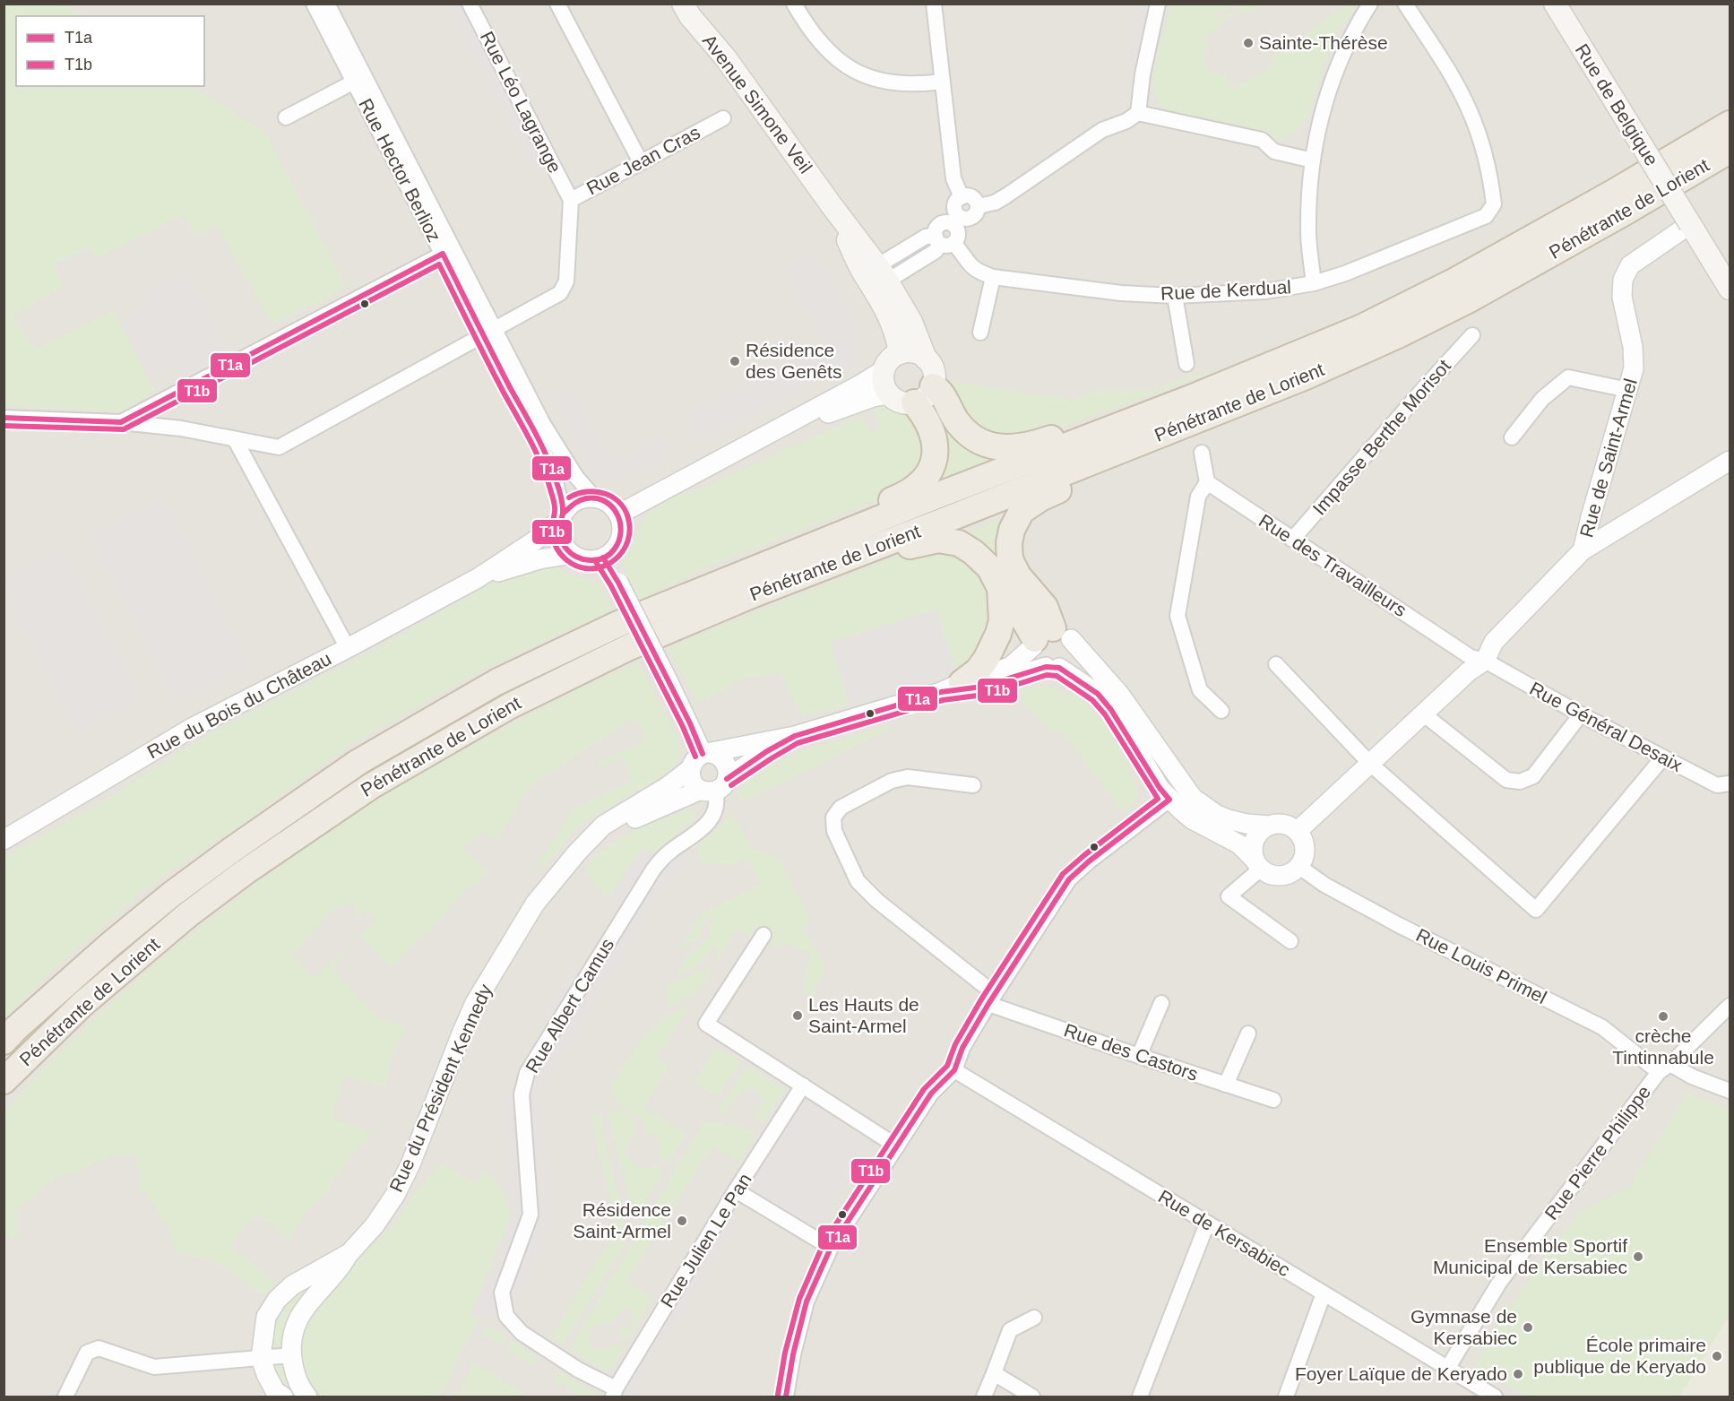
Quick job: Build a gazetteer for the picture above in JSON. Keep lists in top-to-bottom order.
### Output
{
  "streets": {
    "highway": ["Pénétrante de Lorient"],
    "main road": ["Avenue Simone Veil", "Rue de Belgique"],
    "street": [
      "Rue Léo Lagrange",
      "Rue Jean Cras",
      "Rue Hector Berlioz",
      "Rue de Kerdual",
      "Impasse Berthe Morisot",
      "Rue de Saint-Armel",
      "Rue des Travailleurs",
      "Rue du Bois du Château",
      "Rue Général Desaix",
      "Rue Louis Primel",
      "Rue Albert Camus",
      "Rue des Castors",
      "Rue du Président Kennedy",
      "Rue Pierre Philippe",
      "Rue de Kersabiec",
      "Rue Julien Le Pan"
    ]
  },
  "crossings": [
    ["Rue Léo Lagrange", "Rue Jean Cras"],
    ["Rue de Belgique", "Rue de Saint-Armel"],
    ["Rue Jean Cras", "Rue Hector Berlioz"],
    ["Rue Hector Berlioz", "Rue du Bois du Château"],
    ["Impasse Berthe Morisot", "Rue des Travailleurs"],
    ["Rue de Saint-Armel", "Rue des Travailleurs"],
    ["Rue de Saint-Armel", "Rue Général Desaix"],
    ["Rue de Saint-Armel", "Rue Louis Primel"],
    ["Rue des Travailleurs", "Rue Général Desaix"],
    ["Rue Louis Primel", "Rue Pierre Philippe"],
    ["Rue Albert Camus", "Rue du Président Kennedy"],
    ["Rue Albert Camus", "Rue Julien Le Pan"],
    ["Rue Pierre Philippe", "Rue de Kersabiec"]
  ],
  "places": [
    "Sainte-Thérèse",
    "Résidence des Genêts",
    "Les Hauts de Saint-Armel",
    "crèche Tintinnabule",
    "Résidence Saint-Armel",
    "Ensemble Sportif Municipal de Kersabiec",
    "Gymnase de Kersabiec",
    "École primaire publique de Keryado",
    "Foyer Laïque de Keryado"
  ],
  "lines": ["transit line T1a", "transit line T1b"],
  "legend": ["T1a", "T1b"]
}
